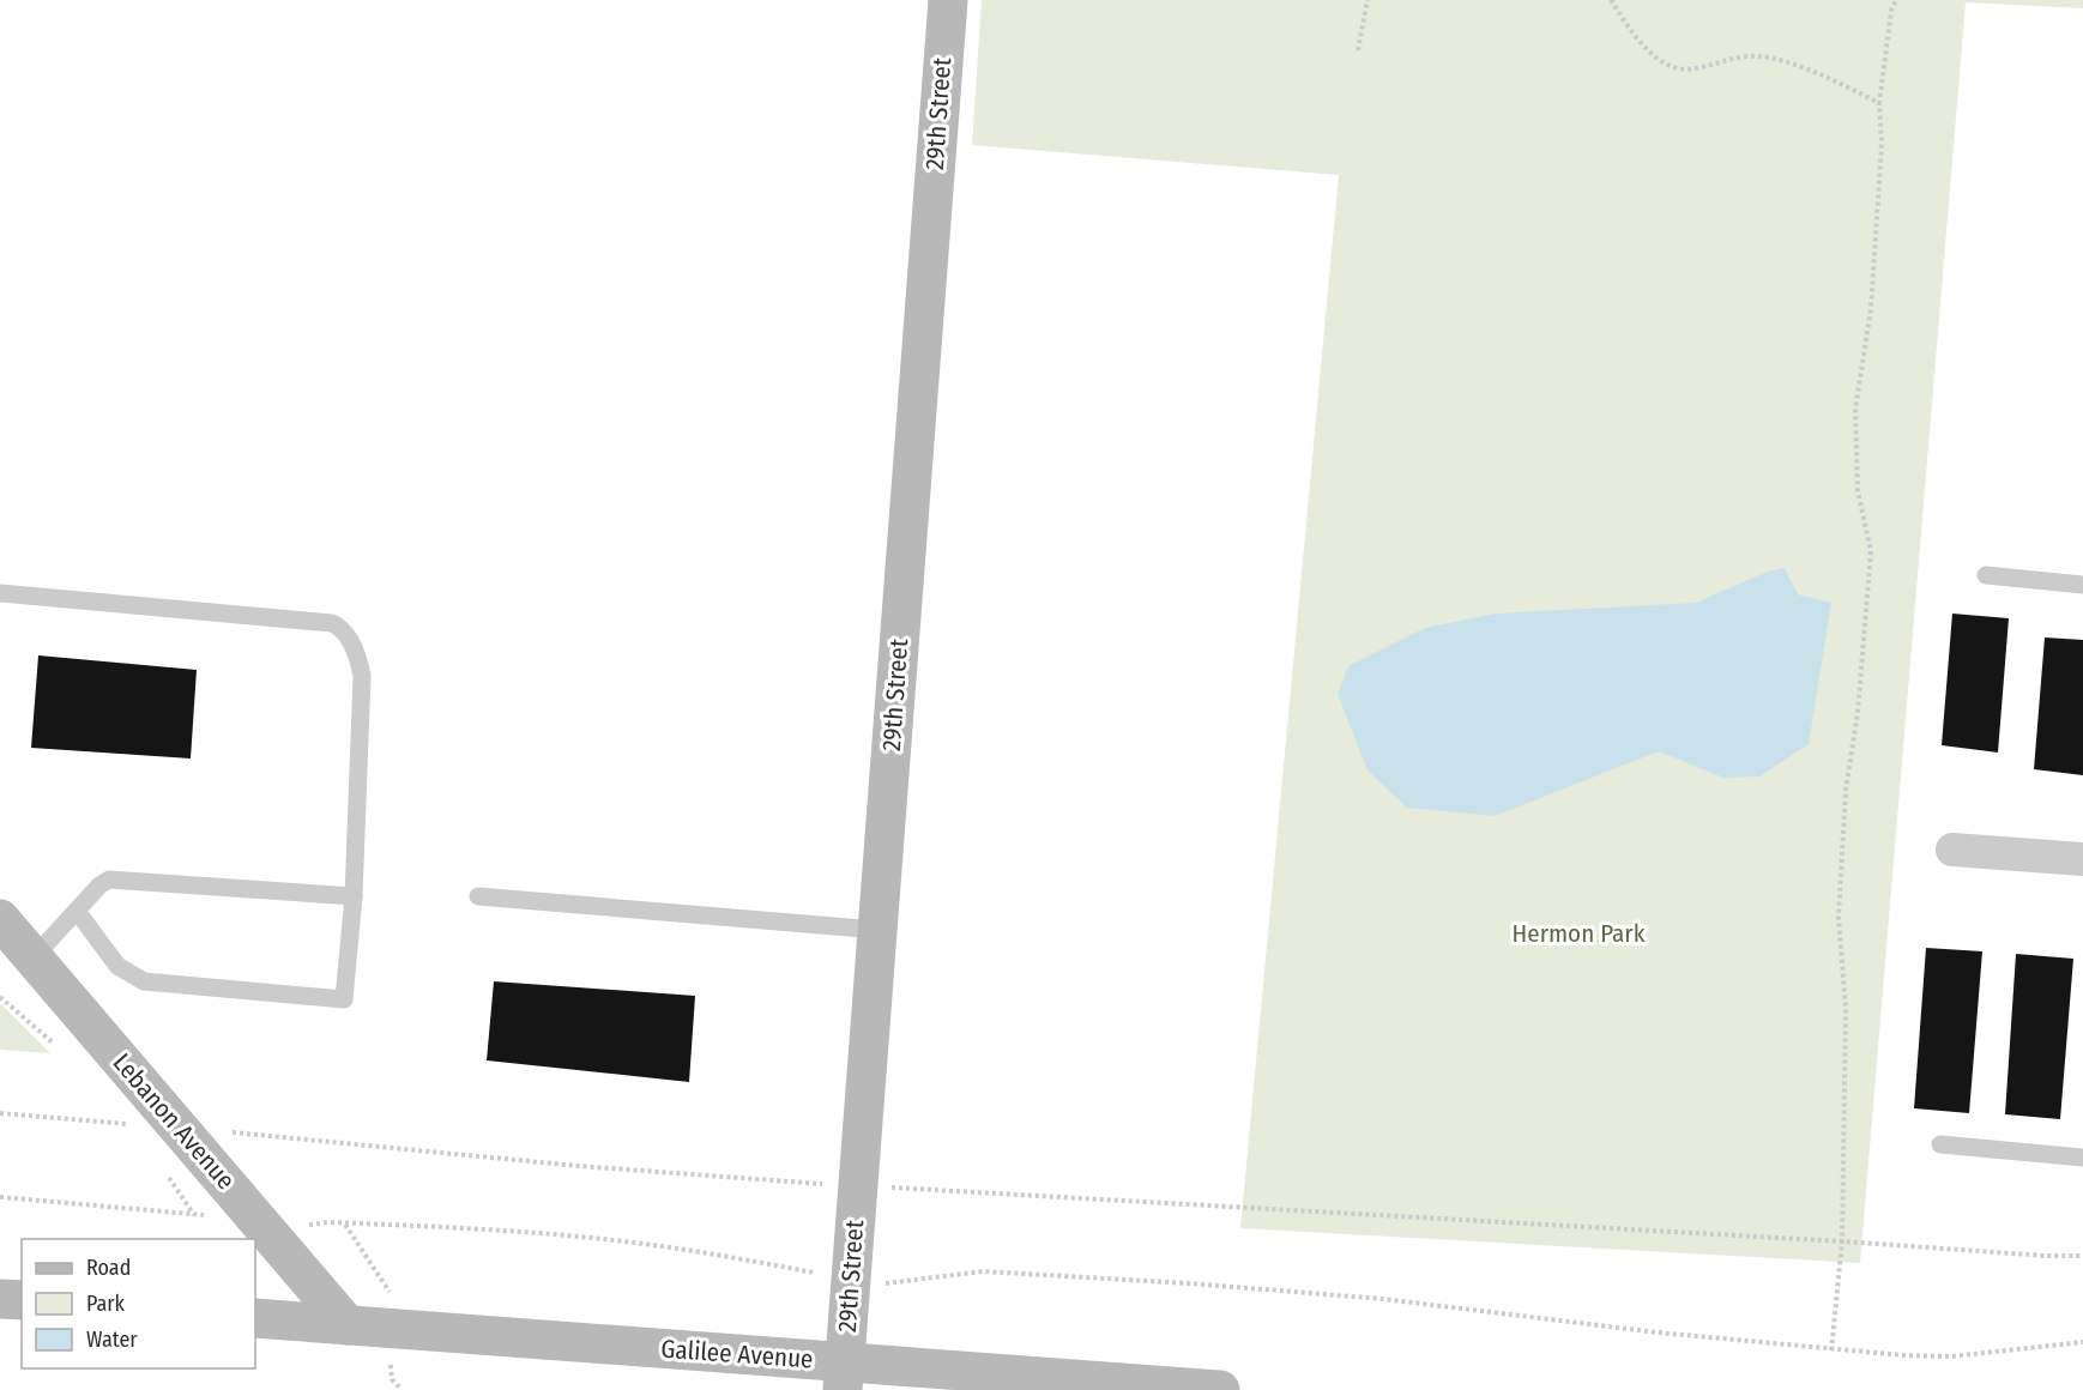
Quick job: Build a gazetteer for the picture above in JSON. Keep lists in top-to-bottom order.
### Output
{
  "streets": {
    "street": ["29th Street", "Lebanon Avenue", "Galilee Avenue"]
  },
  "crossings": [
    ["29th Street", "Galilee Avenue"],
    ["Lebanon Avenue", "Galilee Avenue"]
  ],
  "parks": ["Hermon Park"],
  "legend": ["Road", "Park", "Water"]
}
